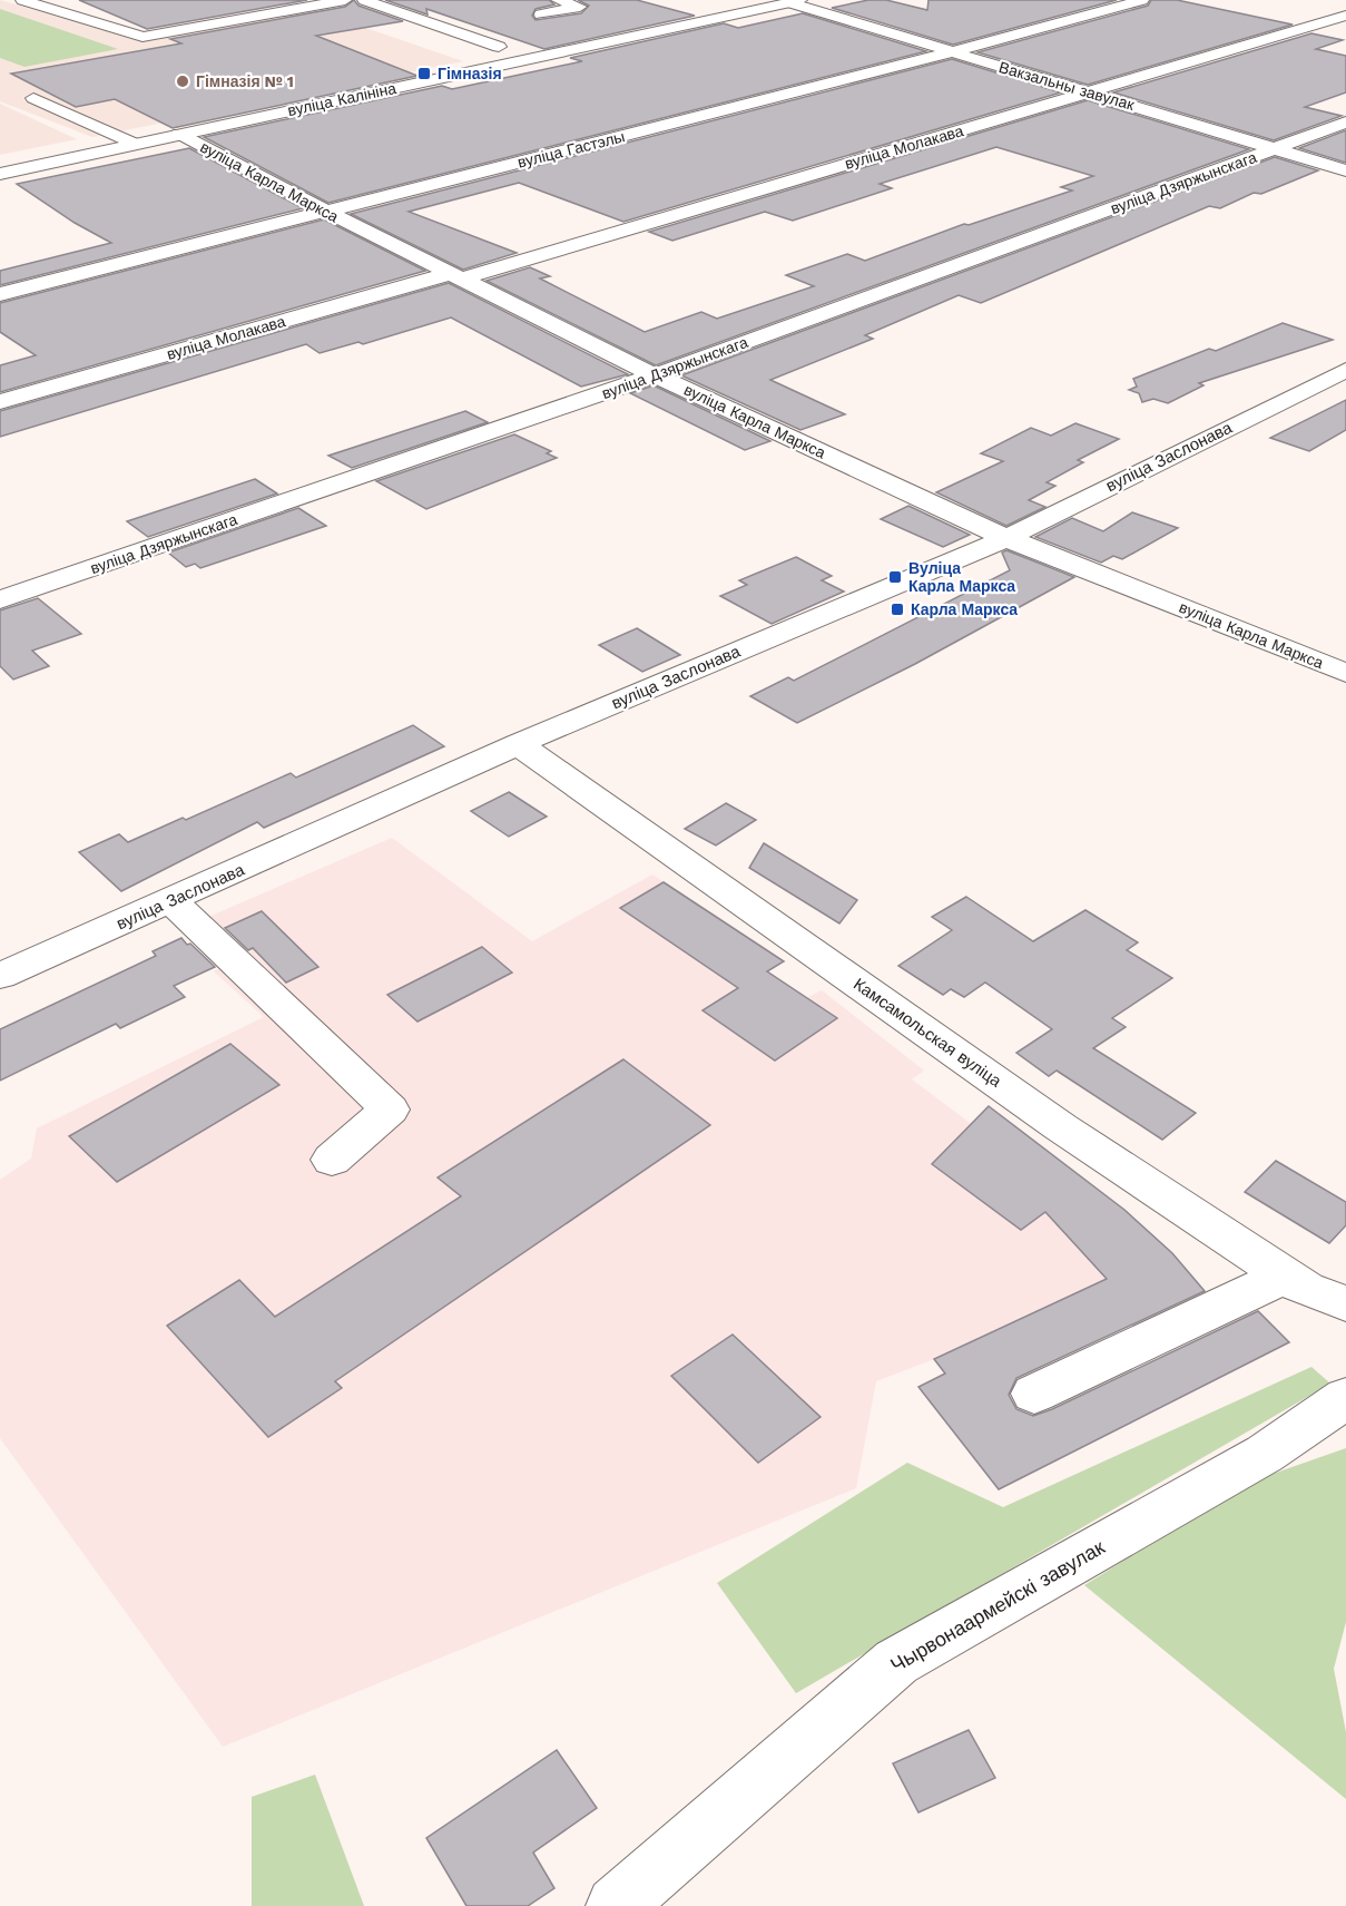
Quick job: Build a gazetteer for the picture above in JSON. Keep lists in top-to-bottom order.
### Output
{
  "streets": {
    "street": [
      "Вакзальны завулак",
      "вуліца Калініна",
      "вуліца Молакава",
      "вуліца Гастэлы",
      "вуліца Карла Маркса",
      "вуліца Дзяржынскага",
      "вуліца Заслонава",
      "Камсамольская вуліца",
      "Чырвонаармейскі завулак"
    ]
  },
  "crossings": [
    ["Вакзальны завулак", "вуліца Калініна"],
    ["Вакзальны завулак", "вуліца Молакава"],
    ["Вакзальны завулак", "вуліца Гастэлы"],
    ["Вакзальны завулак", "вуліца Дзяржынскага"],
    ["вуліца Калініна", "вуліца Карла Маркса"],
    ["вуліца Молакава", "вуліца Карла Маркса"],
    ["вуліца Гастэлы", "вуліца Карла Маркса"],
    ["вуліца Карла Маркса", "вуліца Дзяржынскага"],
    ["вуліца Карла Маркса", "вуліца Заслонава"],
    ["вуліца Заслонава", "Камсамольская вуліца"]
  ],
  "places": {
    "transit": ["Гімназія", "Вуліца Карла Маркса", "Карла Маркса"],
    "other": ["Гімназія № 1"]
  }
}
